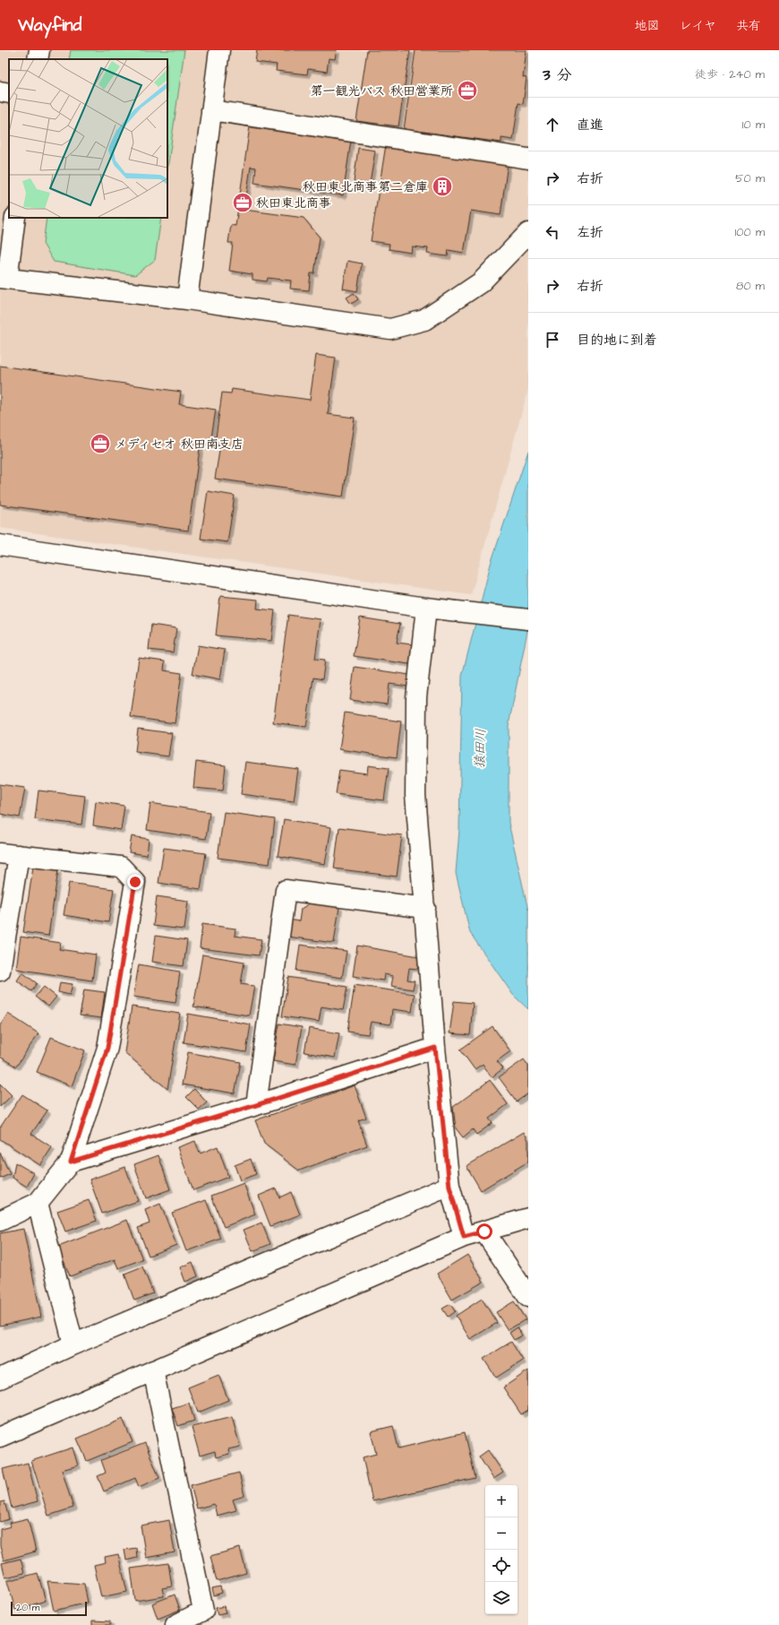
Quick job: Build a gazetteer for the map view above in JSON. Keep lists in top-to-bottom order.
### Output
{
  "water": ["猿田川"],
  "places": {
    "office": ["第一観光バス 秋田営業所", "秋田東北商事", "メディセオ 秋田南支店"],
    "building": ["秋田東北商事第二倉庫"]
  },
  "scale_bar": "20 m",
  "page": {
    "header": "Wayfind",
    "nav": ["地図", "レイヤ", "共有"],
    "heading": ["3 分", "徒歩 · 240 m"],
    "list": [
      ["直進", "10 m"],
      ["右折", "50 m"],
      ["左折", "100 m"],
      ["右折", "80 m"],
      "目的地に到着"
    ],
    "map_buttons": ["+", "−"],
    "scale": "20 m"
  }
}
